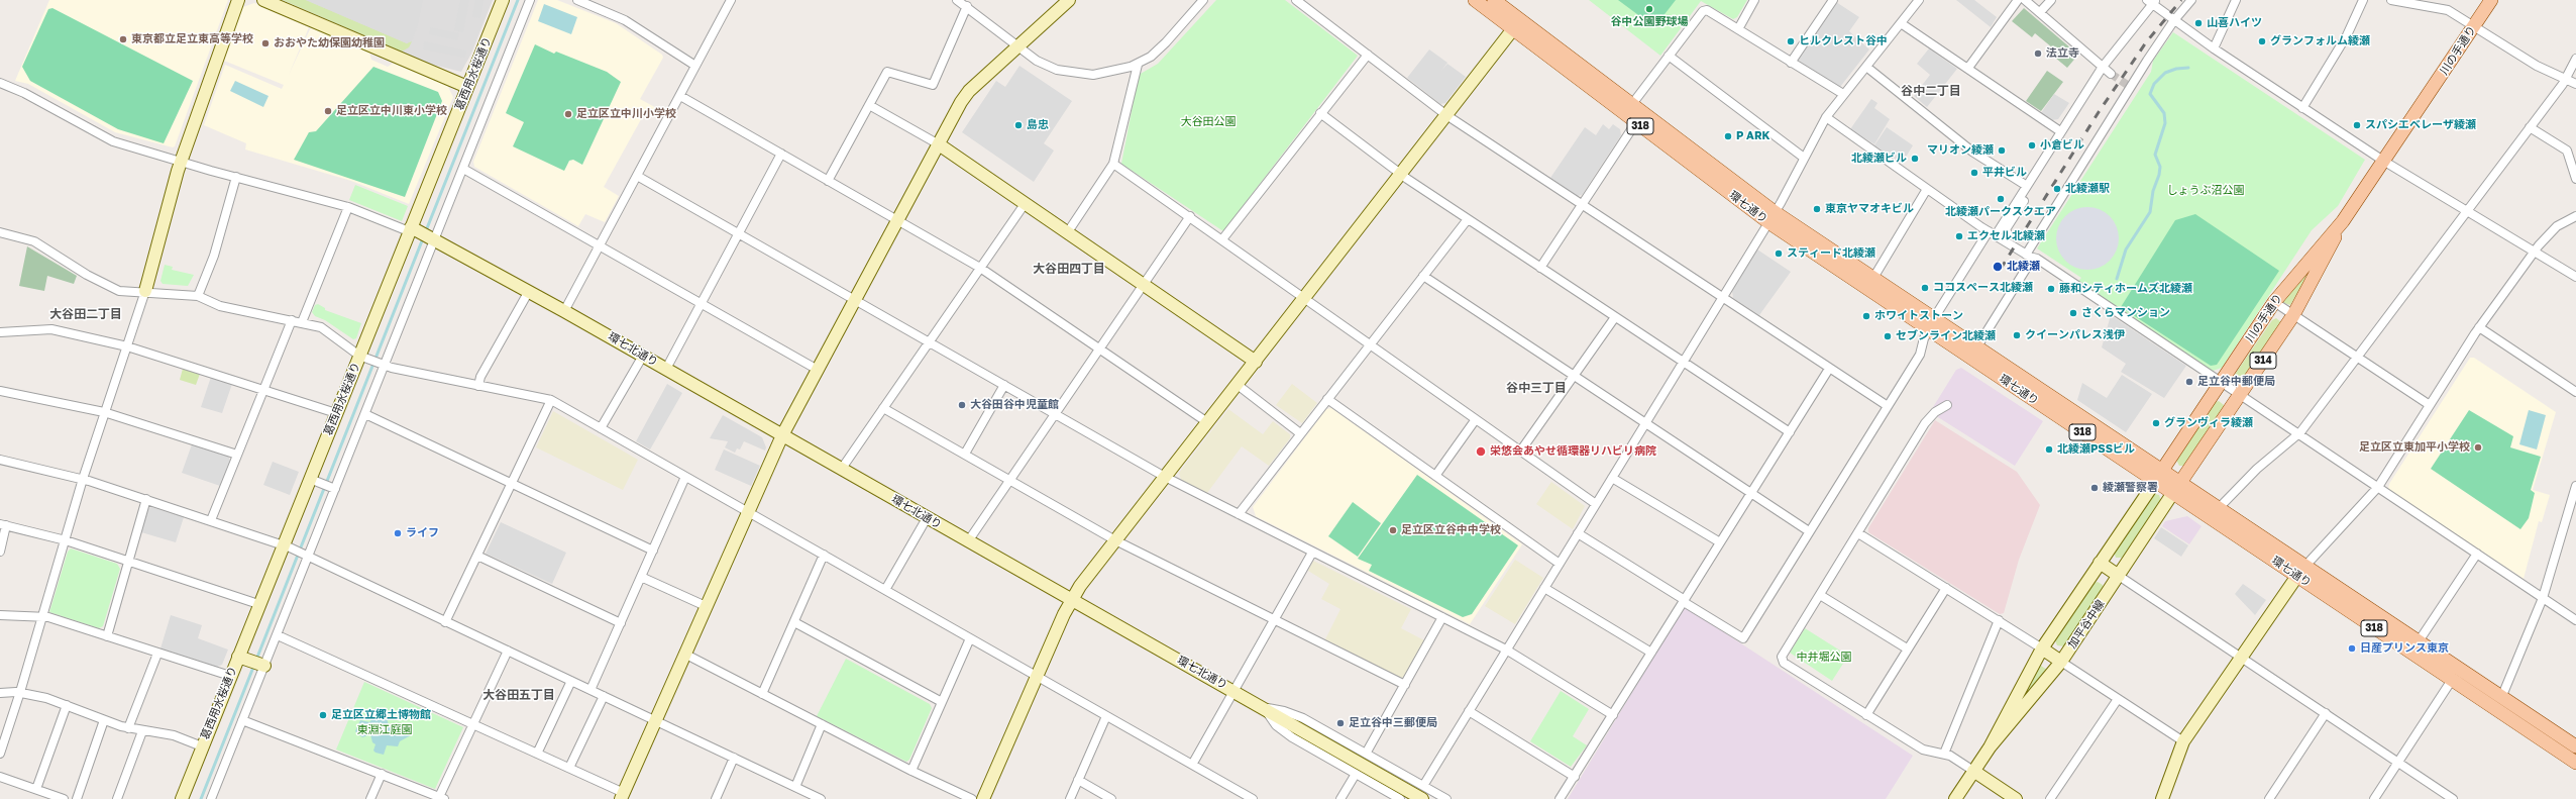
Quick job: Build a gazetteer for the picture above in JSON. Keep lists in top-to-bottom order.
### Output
{
  "streets": {
    "main road": [
      "川の手通り",
      "318",
      "環七通り",
      "314"
    ],
    "street": ["葛西用水桜通り", "環七北通り", "加平谷中線"]
  },
  "crossings": [
    ["川の手通り", "環七通り"],
    ["川の手通り", "加平谷中線"],
    ["葛西用水桜通り", "環七北通り"],
    ["環七通り", "加平谷中線"]
  ],
  "districts": [
    "谷中二丁目",
    "大谷田四丁目",
    "大谷田二丁目",
    "谷中三丁目",
    "大谷田五丁目"
  ],
  "parks": [
    "大谷田公園",
    "しょうぶ沼公園",
    "中井堀公園",
    "東淵江庭園"
  ],
  "places": [
    "谷中公園野球場",
    "山喜ハイツ",
    "東京都立足立東高等学校",
    "ヒルクレスト谷中",
    "グランフォルム綾瀬",
    "おおやた幼保園幼稚園",
    "法立寺",
    "足立区立中川東小学校",
    "足立区立中川小学校",
    "島忠",
    "スパシエベレーザ綾瀬",
    "P ARK",
    "小倉ビル",
    "マリオン綾瀬",
    "北綾瀬ビル",
    "平井ビル",
    "北綾瀬駅",
    "北綾瀬パークスクエア",
    "東京ヤマオキビル",
    "エクセル北綾瀬",
    "スティード北綾瀬",
    "北綾瀬",
    "ココスペース北綾瀬",
    "藤和シティホームズ北綾瀬",
    "さくらマンション",
    "ホワイトストーン",
    "クイーンパレス浅伊",
    "セブンライン北綾瀬",
    "足立谷中郵便局",
    "大谷田谷中児童館",
    "グランヴィラ綾瀬",
    "足立区立東加平小学校",
    "北綾瀬PSSビル",
    "栄悠会あやせ循環器リハビリ病院",
    "綾瀬警察署",
    "足立区立谷中中学校",
    "ライフ",
    "日産プリンス東京",
    "足立区立郷土博物館",
    "足立谷中三郵便局"
  ]
}
